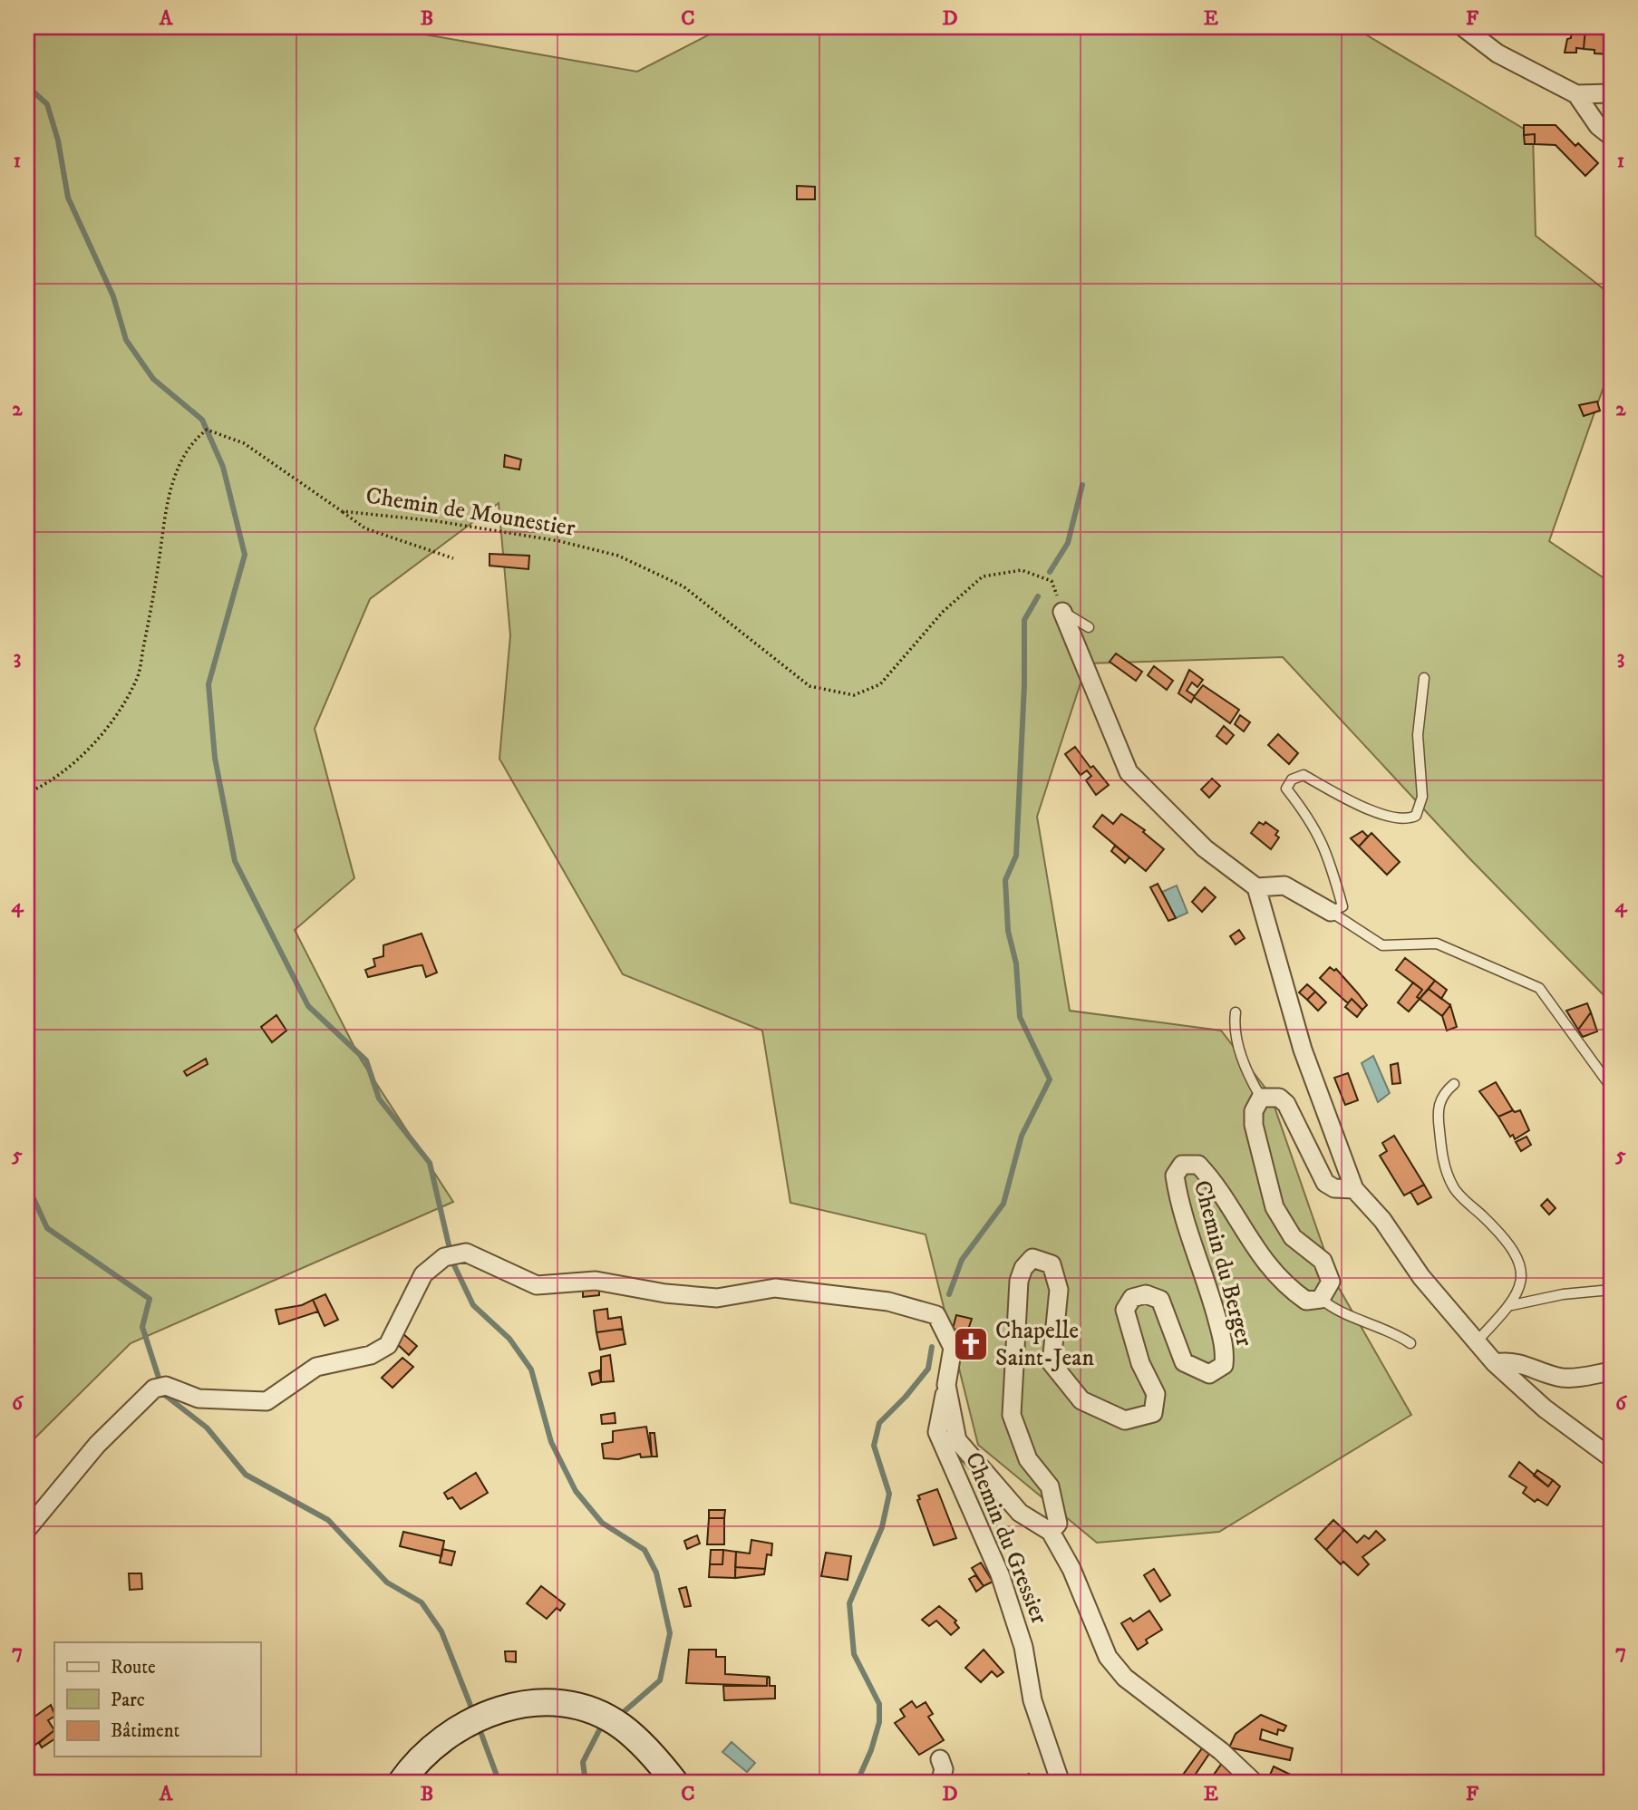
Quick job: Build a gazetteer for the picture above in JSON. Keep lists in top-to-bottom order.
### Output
{
  "streets": {
    "street": ["Chemin du Berger", "Chemin du Gressier"],
    "path": ["Chemin de Mounestier"]
  },
  "places": {
    "church": ["Chapelle Saint-Jean"]
  },
  "legend": ["Route", "Parc", "Bâtiment"],
  "grid": {
    "columns": [
      "A",
      "B",
      "C",
      "D",
      "E",
      "F"
    ],
    "rows": [
      "1",
      "2",
      "3",
      "4",
      "5",
      "6",
      "7"
    ]
  }
}
